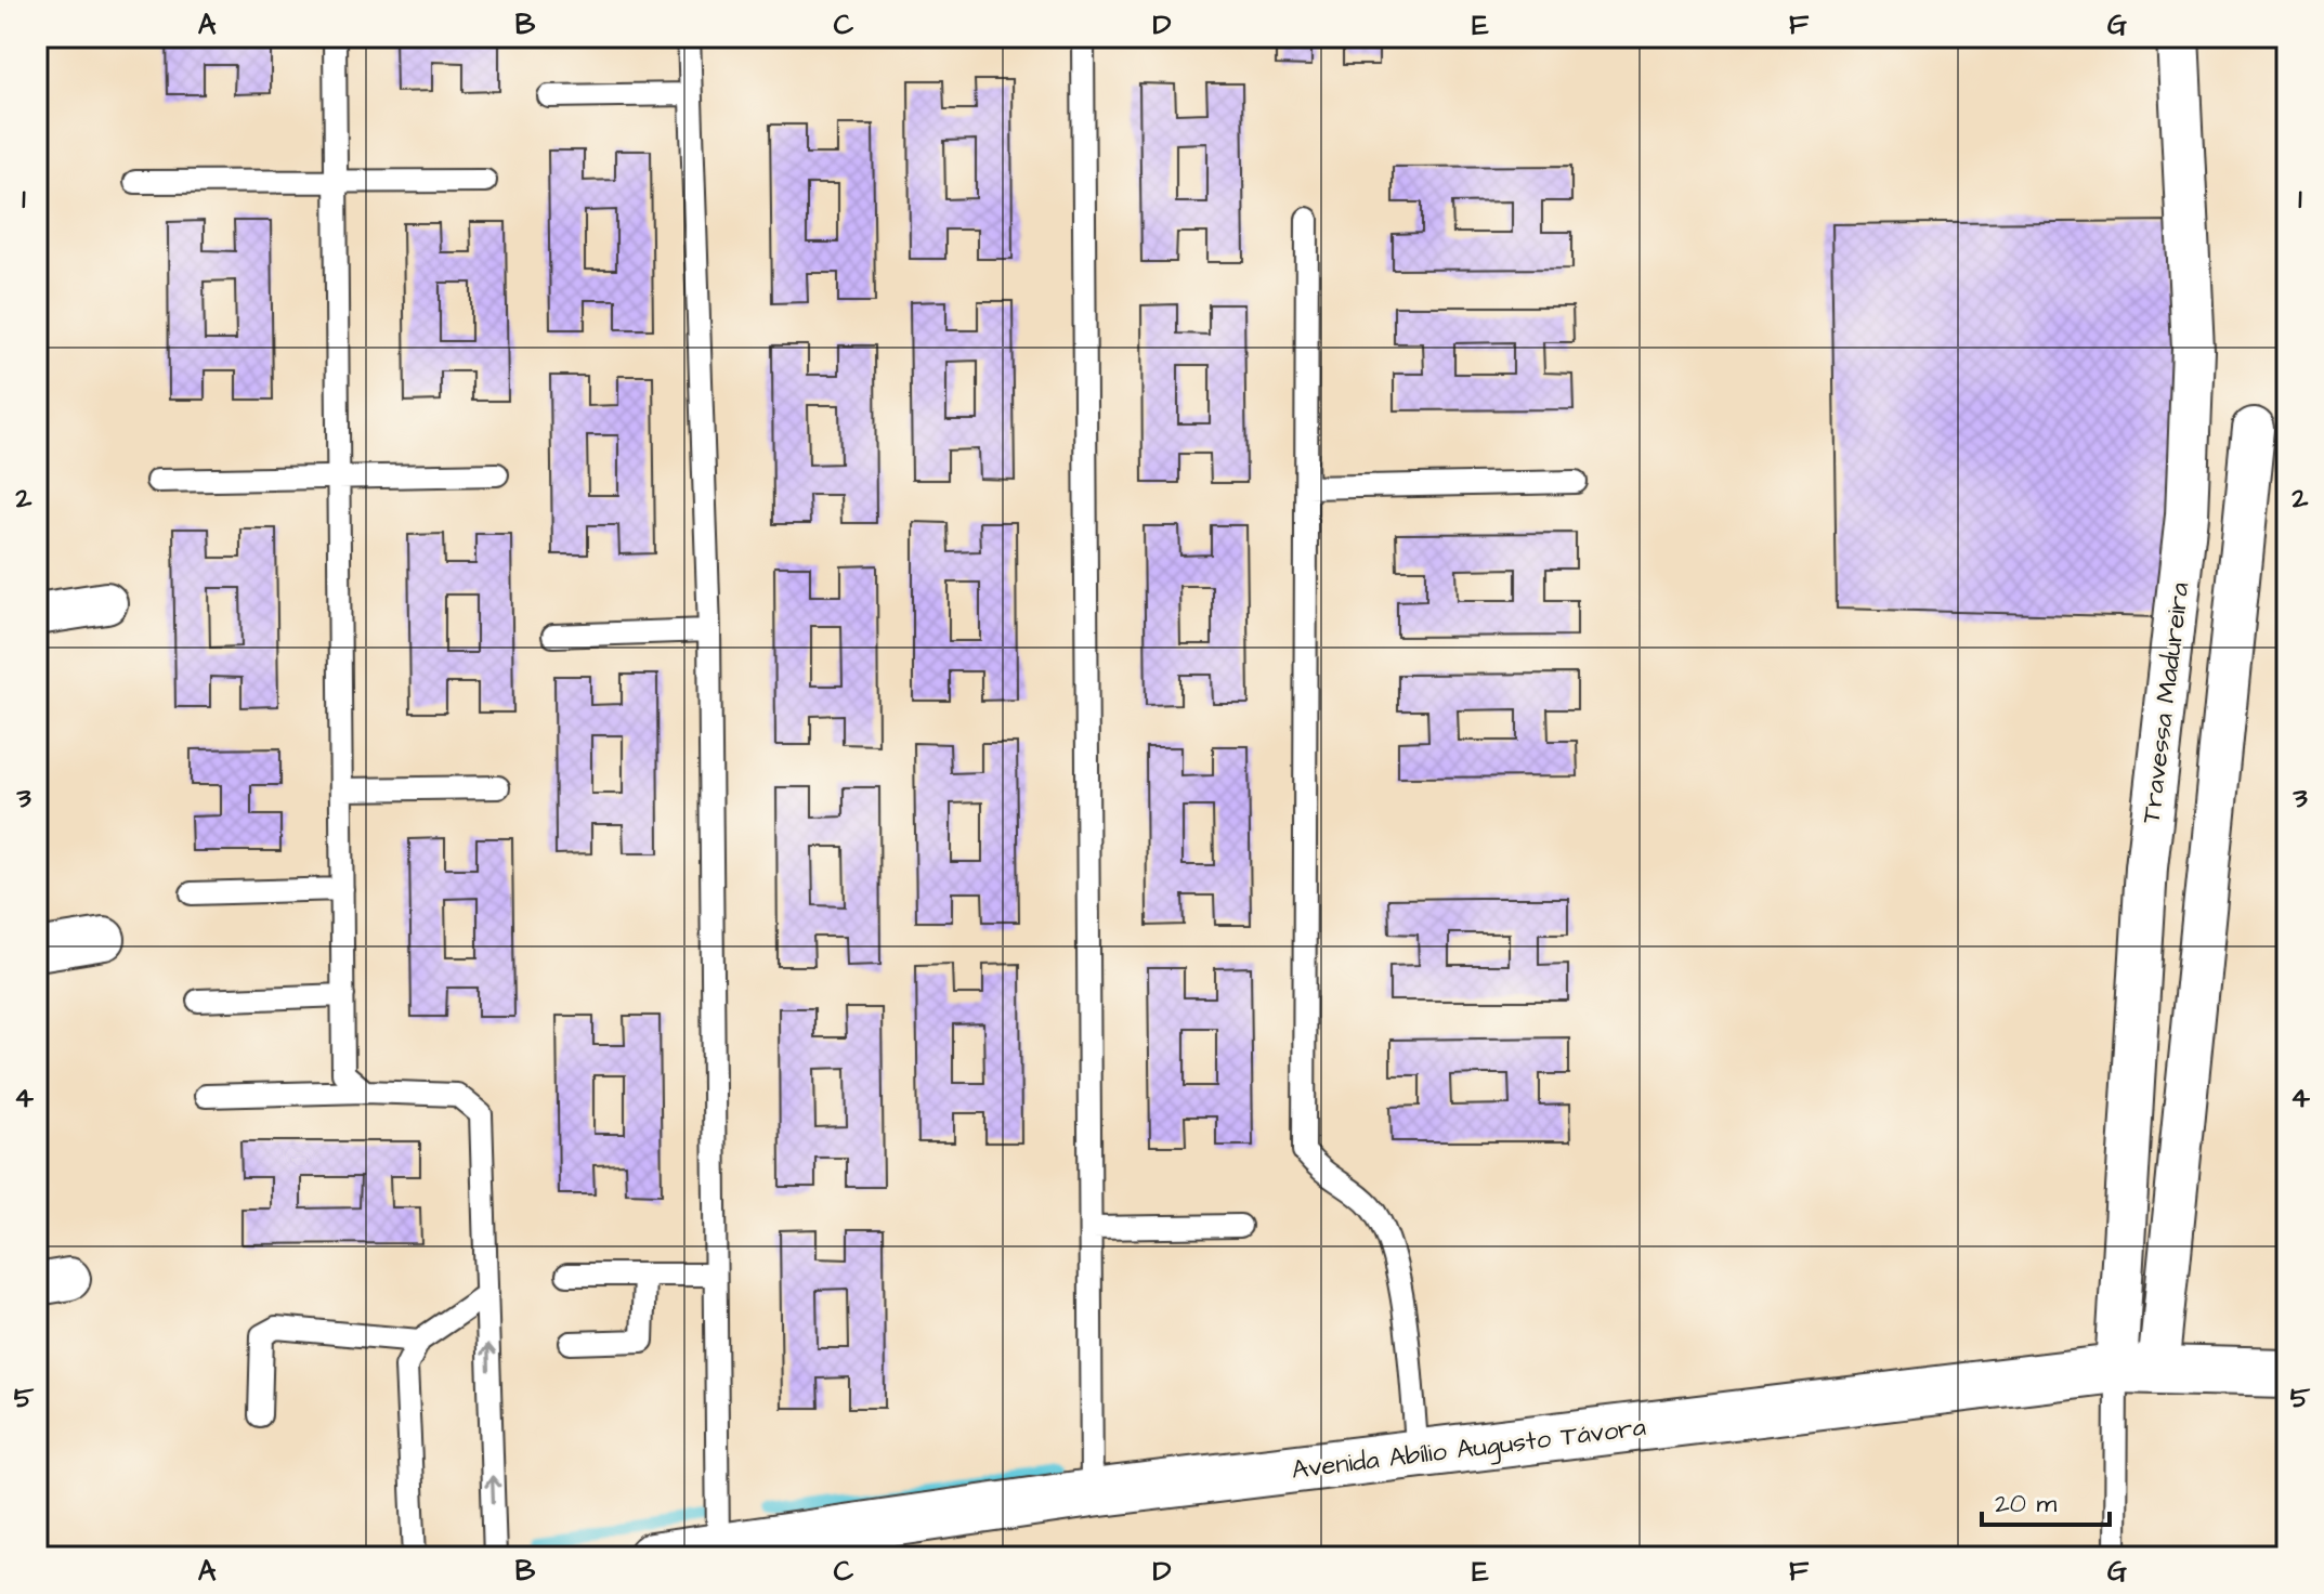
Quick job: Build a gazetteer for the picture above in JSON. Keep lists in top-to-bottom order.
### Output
{
  "streets": {
    "main road": ["Avenida Abílio Augusto Távora"],
    "street": ["Travessa Madureira"]
  },
  "crossings": [
    ["Travessa Madureira", "Avenida Abílio Augusto Távora"]
  ],
  "scale_bar": "20 m",
  "grid": {
    "columns": [
      "A",
      "B",
      "C",
      "D",
      "E",
      "F",
      "G"
    ],
    "rows": [
      "1",
      "2",
      "3",
      "4",
      "5"
    ]
  }
}
